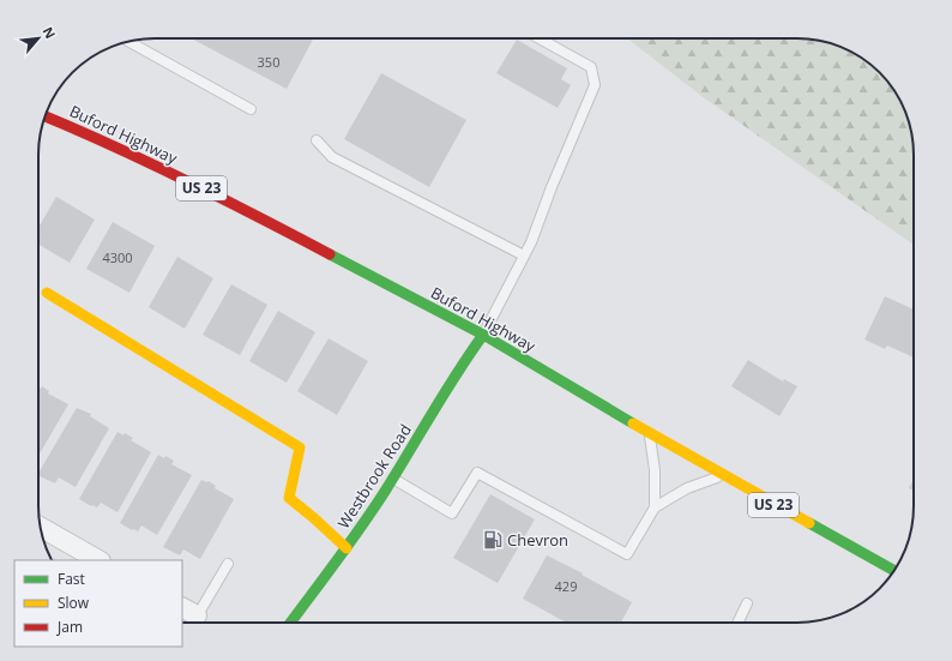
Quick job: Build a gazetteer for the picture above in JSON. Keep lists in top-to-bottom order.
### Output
{
  "streets": {
    "main road": ["Buford Highway", "US 23", "Westbrook Road"]
  },
  "crossings": [
    ["Buford Highway", "Westbrook Road"]
  ],
  "places": {
    "fuel station": ["Chevron"]
  },
  "house_numbers": ["350", "4300", "429"],
  "legend": ["Fast", "Slow", "Jam"],
  "north": "top right"
}
